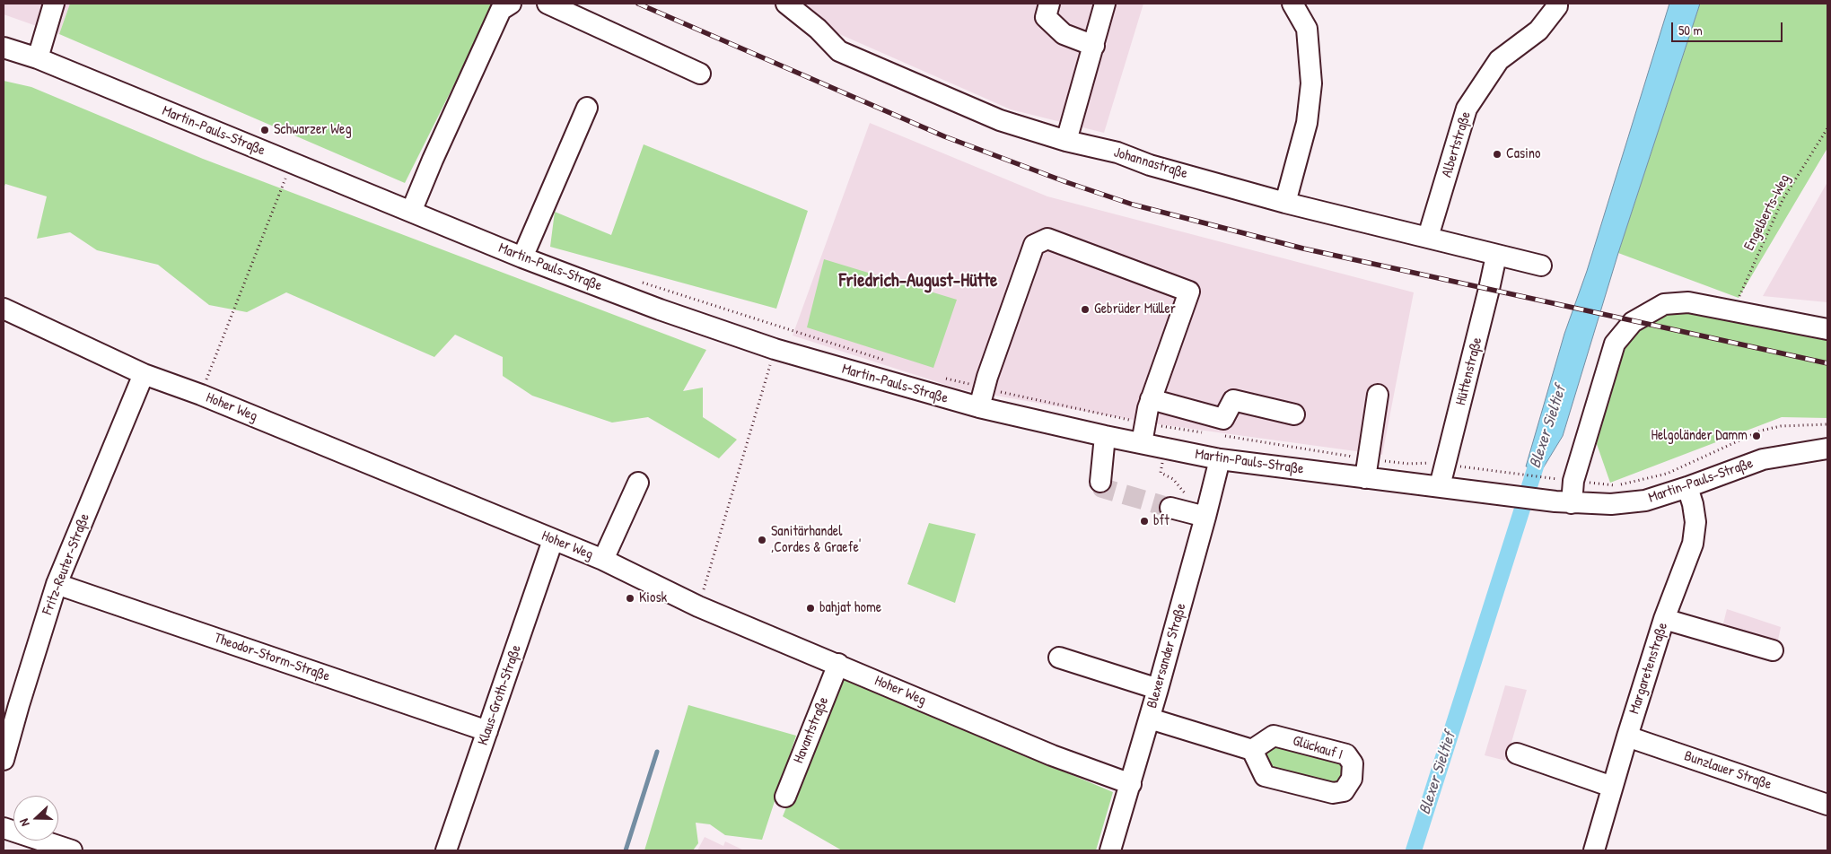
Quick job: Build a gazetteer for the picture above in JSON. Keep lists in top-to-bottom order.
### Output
{
  "streets": {
    "street": [
      "Martin-Pauls-Straße",
      "Albertstraße",
      "Johannastraße",
      "Hüttenstraße",
      "Hoher Weg",
      "Fritz-Reuter-Straße",
      "Blexersander Straße",
      "Theodor-Storm-Straße",
      "Margaretenstraße",
      "Klaus-Groth-Straße",
      "Havantstraße",
      "Bunzlauer Straße"
    ],
    "path": ["Engelberts-Weg"]
  },
  "crossings": [
    ["Martin-Pauls-Straße", "Hüttenstraße"],
    ["Martin-Pauls-Straße", "Blexersander Straße"],
    ["Martin-Pauls-Straße", "Margaretenstraße"],
    ["Albertstraße", "Johannastraße"],
    ["Johannastraße", "Hüttenstraße"],
    ["Hoher Weg", "Fritz-Reuter-Straße"],
    ["Hoher Weg", "Blexersander Straße"],
    ["Hoher Weg", "Klaus-Groth-Straße"],
    ["Hoher Weg", "Havantstraße"],
    ["Fritz-Reuter-Straße", "Theodor-Storm-Straße"],
    ["Theodor-Storm-Straße", "Klaus-Groth-Straße"],
    ["Margaretenstraße", "Bunzlauer Straße"]
  ],
  "districts": ["Friedrich-August-Hütte"],
  "water": ["Blexer Sieltief"],
  "places": [
    "Schwarzer Weg",
    "Casino",
    "Gebrüder Müller",
    "Helgoländer Damm",
    "bft",
    "Sanitärhandel ,Cordes & Graefe'",
    "Kiosk",
    "bahjat home"
  ],
  "scale_bar": "50 m",
  "north": "left"
}
